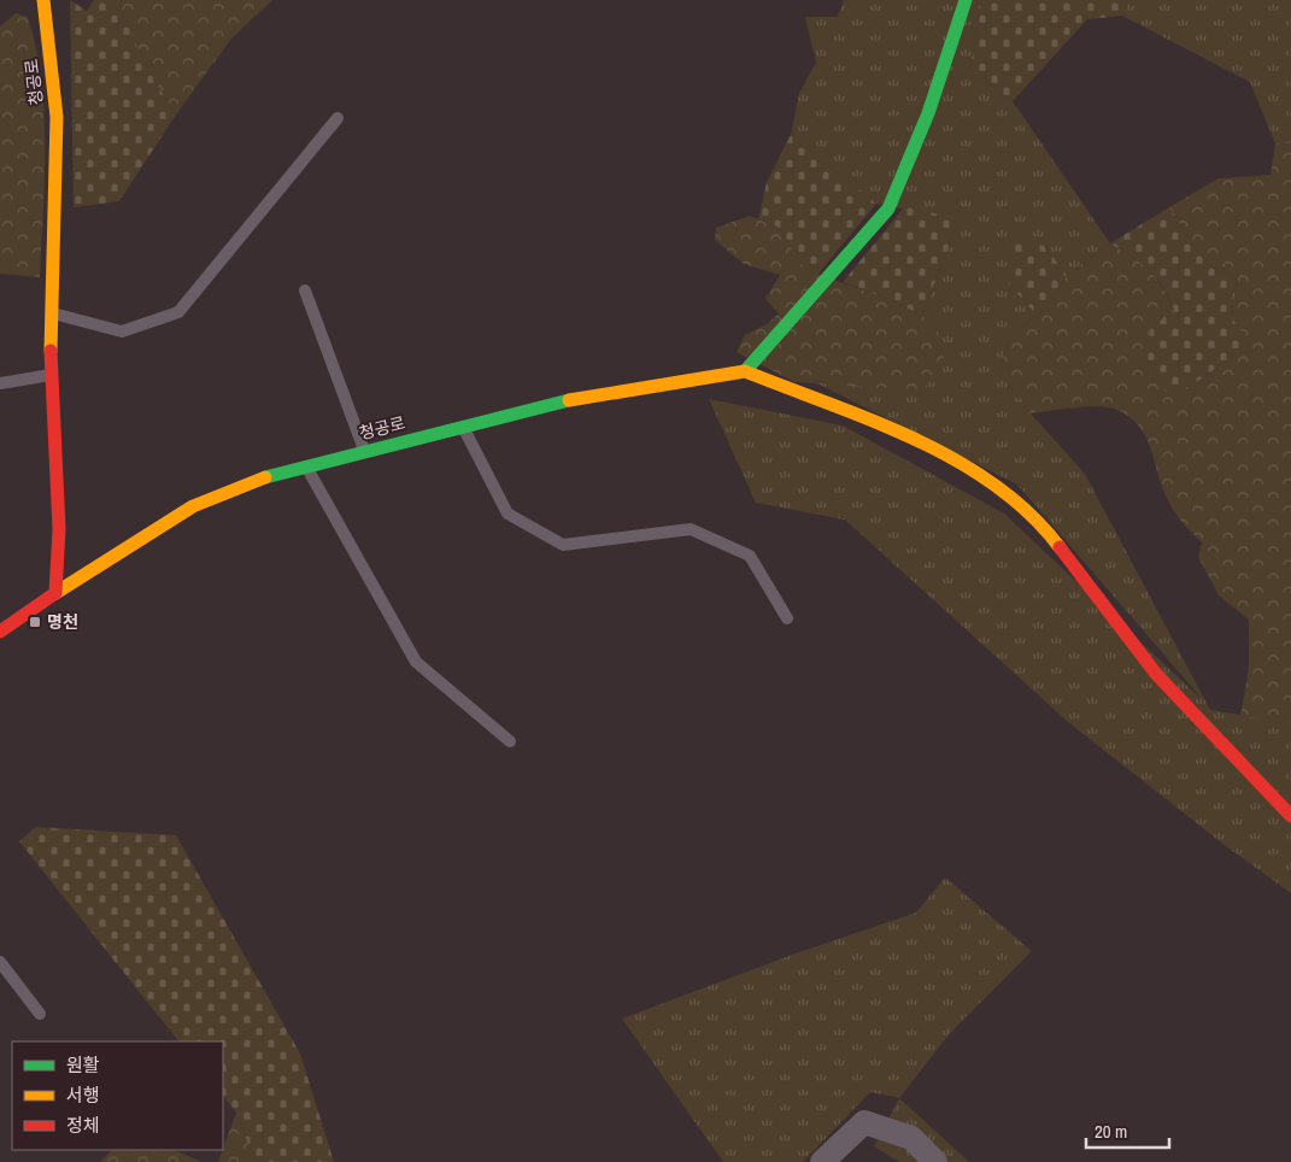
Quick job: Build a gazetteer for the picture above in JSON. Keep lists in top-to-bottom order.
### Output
{
  "streets": {
    "street": ["청공로"]
  },
  "places": {
    "transit": ["명천"]
  },
  "legend": ["원활", "서행", "정체"],
  "scale_bar": "20 m"
}
